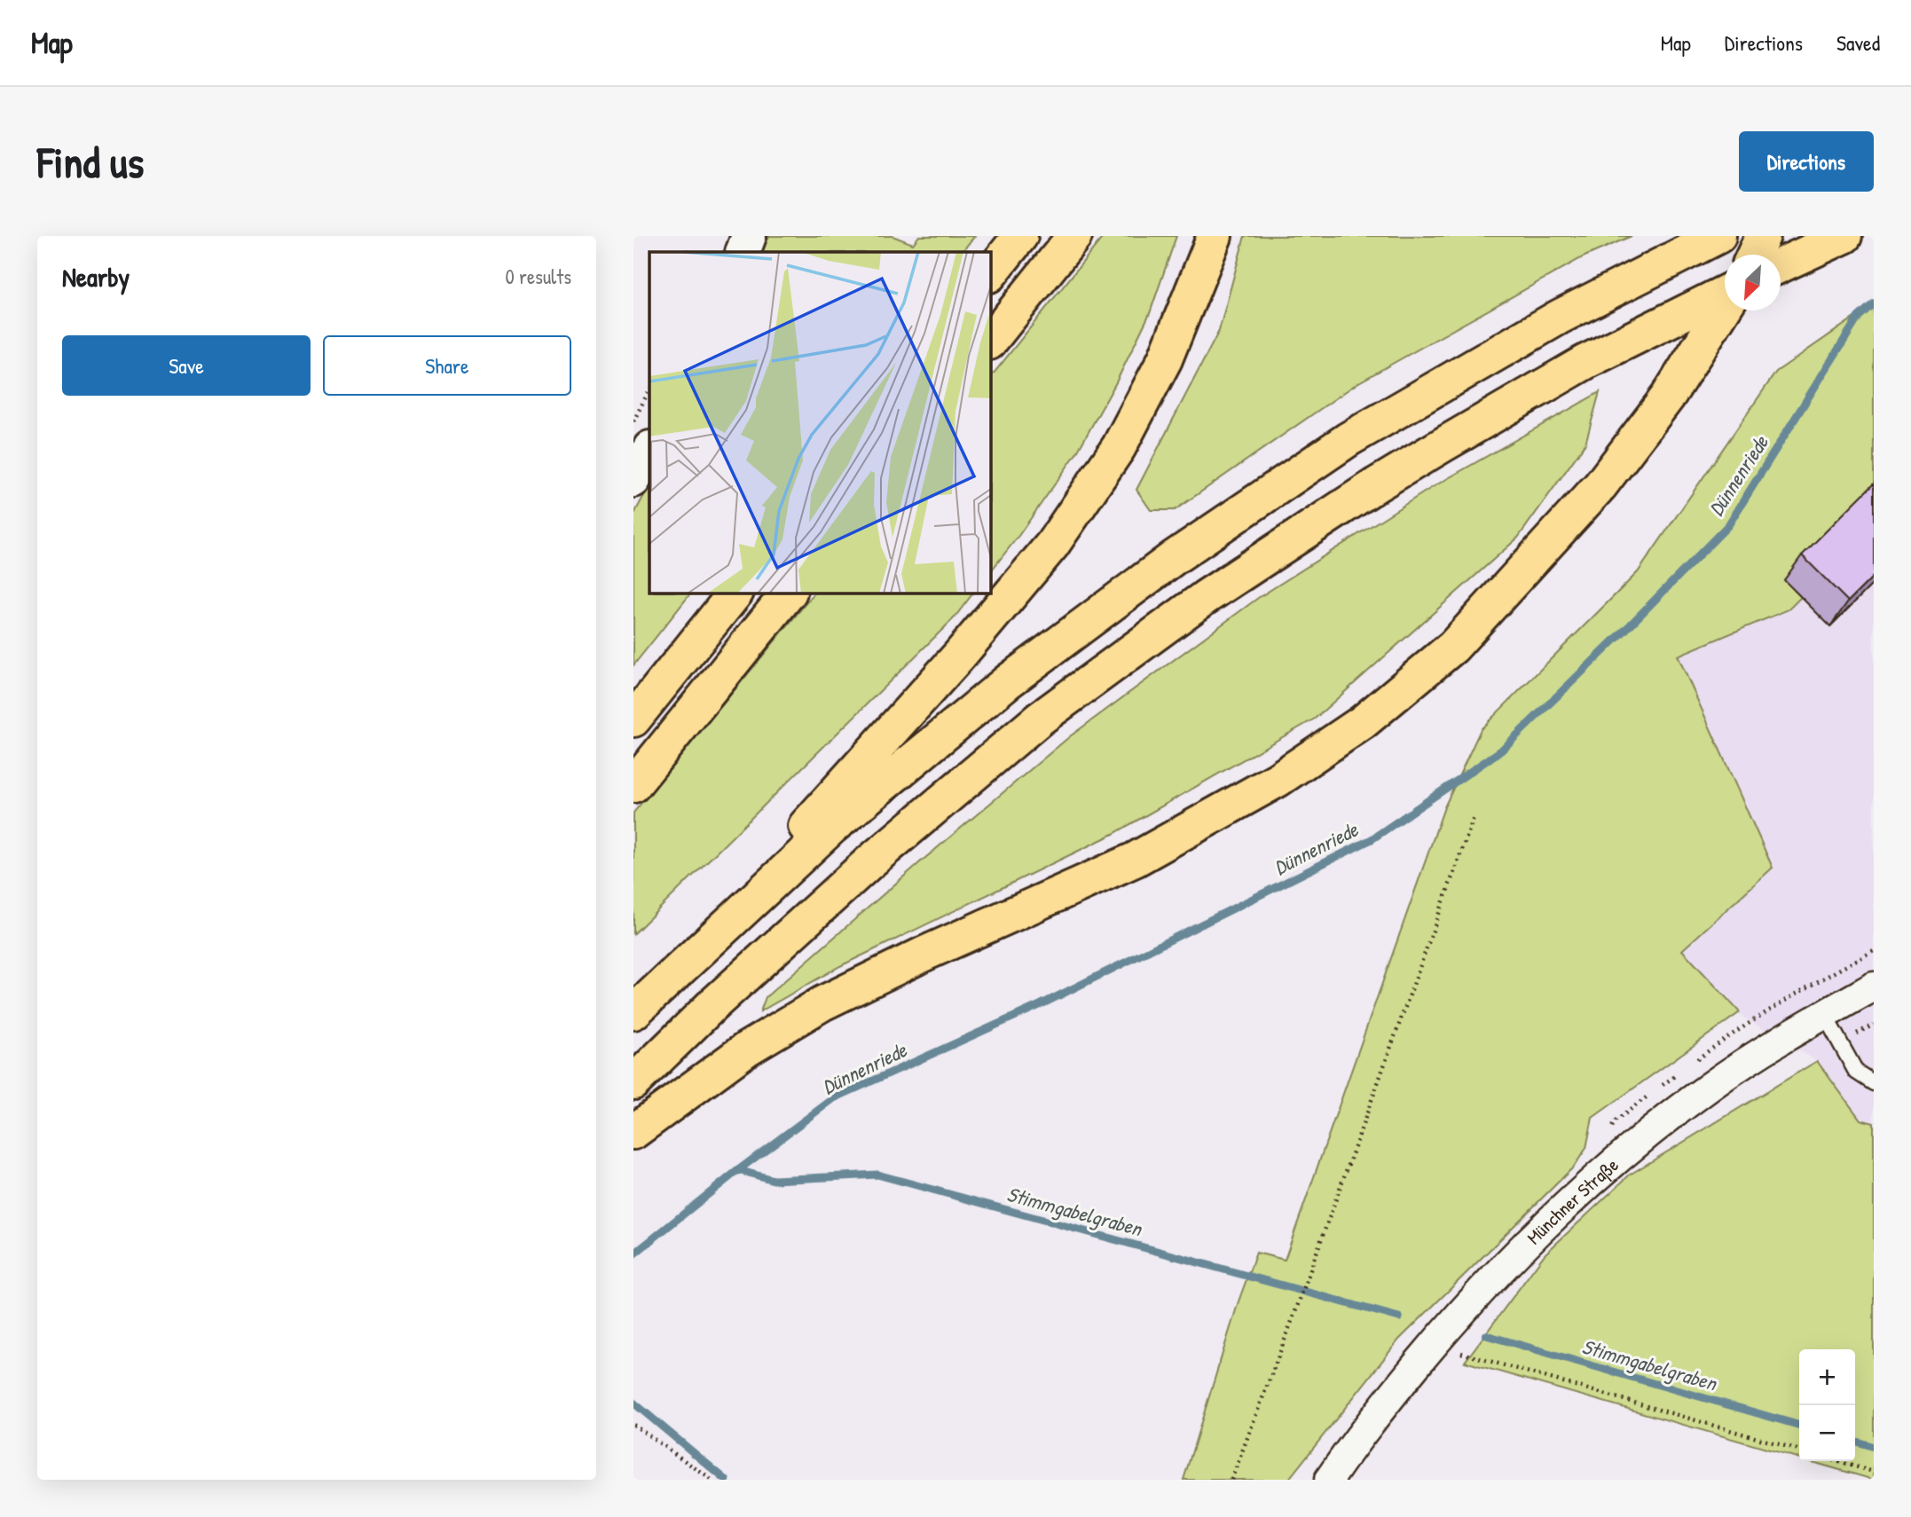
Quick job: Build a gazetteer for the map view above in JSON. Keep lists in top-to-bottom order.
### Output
{
  "streets": {
    "street": ["Münchner Straße"]
  },
  "water": ["Dünnenriede", "Stimmgabelgraben"],
  "north": "bottom left",
  "page": {
    "header": "Map",
    "nav": ["Map", "Directions", "Saved"],
    "buttons": [
      "Directions",
      ["Save", "Share"]
    ],
    "title": "Find us",
    "heading": ["Nearby", "0 results"],
    "map_buttons": ["+", "−"]
  }
}
